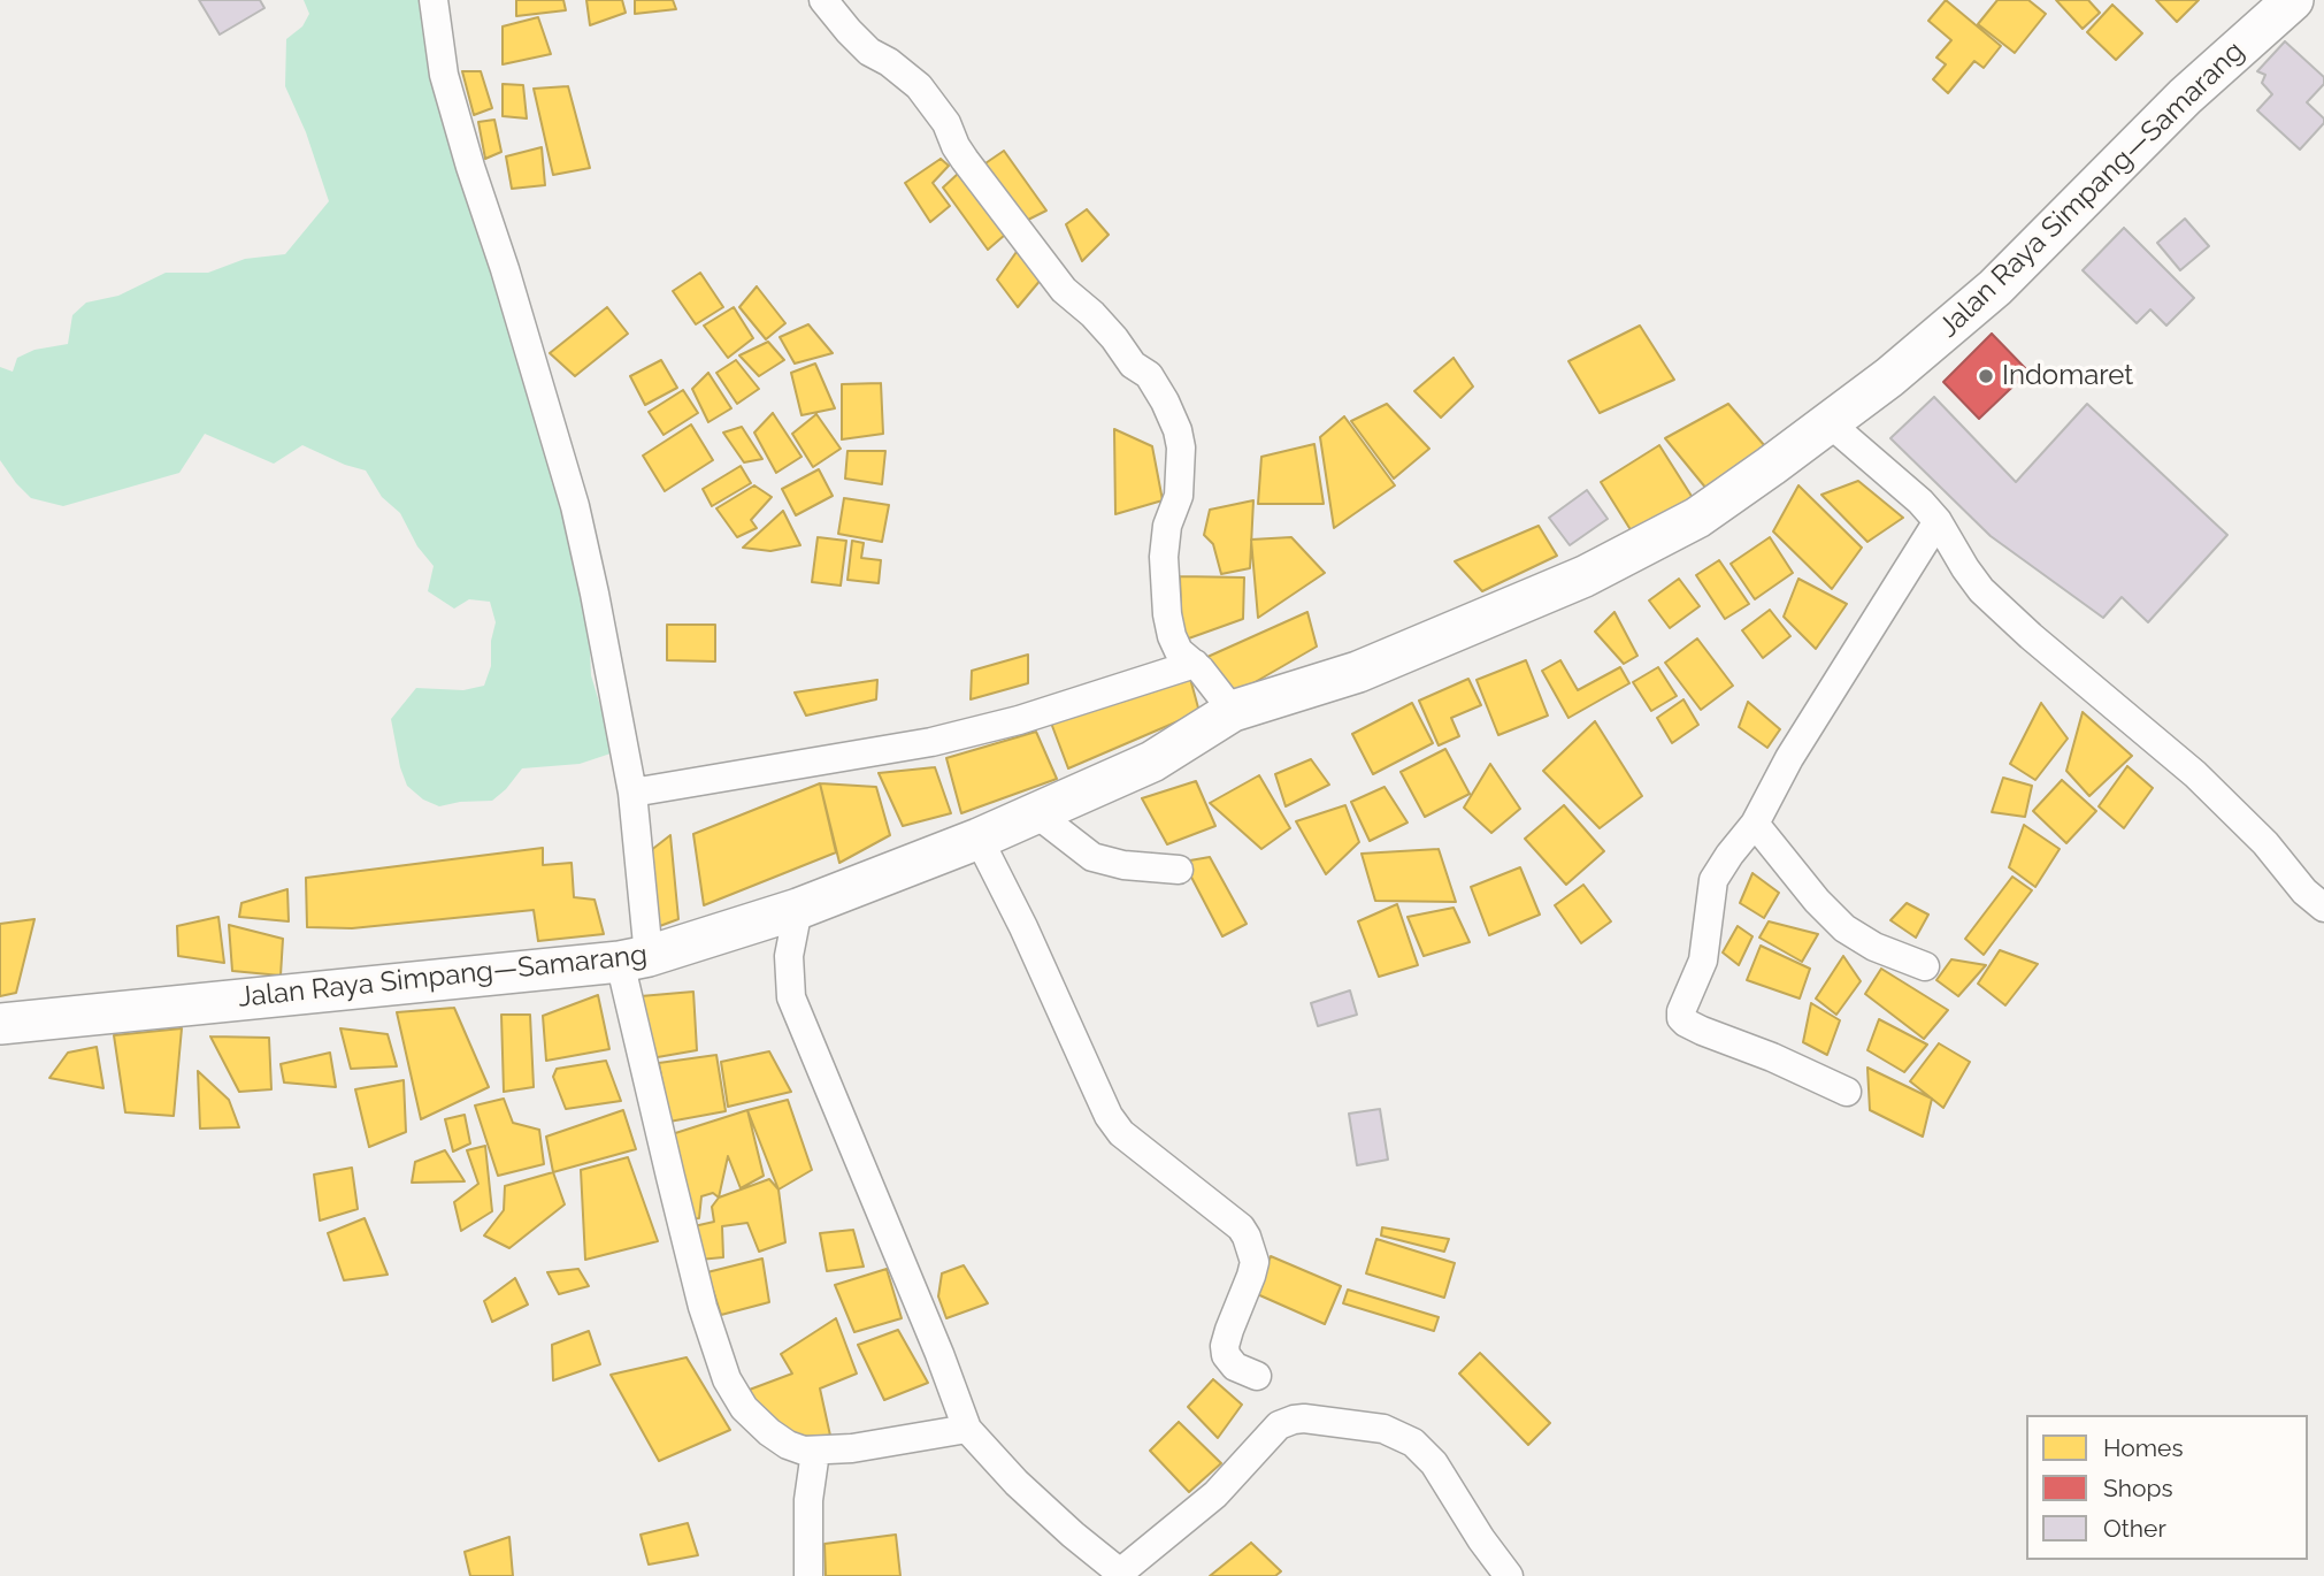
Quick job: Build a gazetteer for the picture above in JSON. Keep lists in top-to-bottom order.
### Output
{
  "streets": {
    "main road": ["Jalan Raya Simpang—Samarang"]
  },
  "places": ["Indomaret"],
  "legend": ["Homes", "Shops", "Other"]
}
